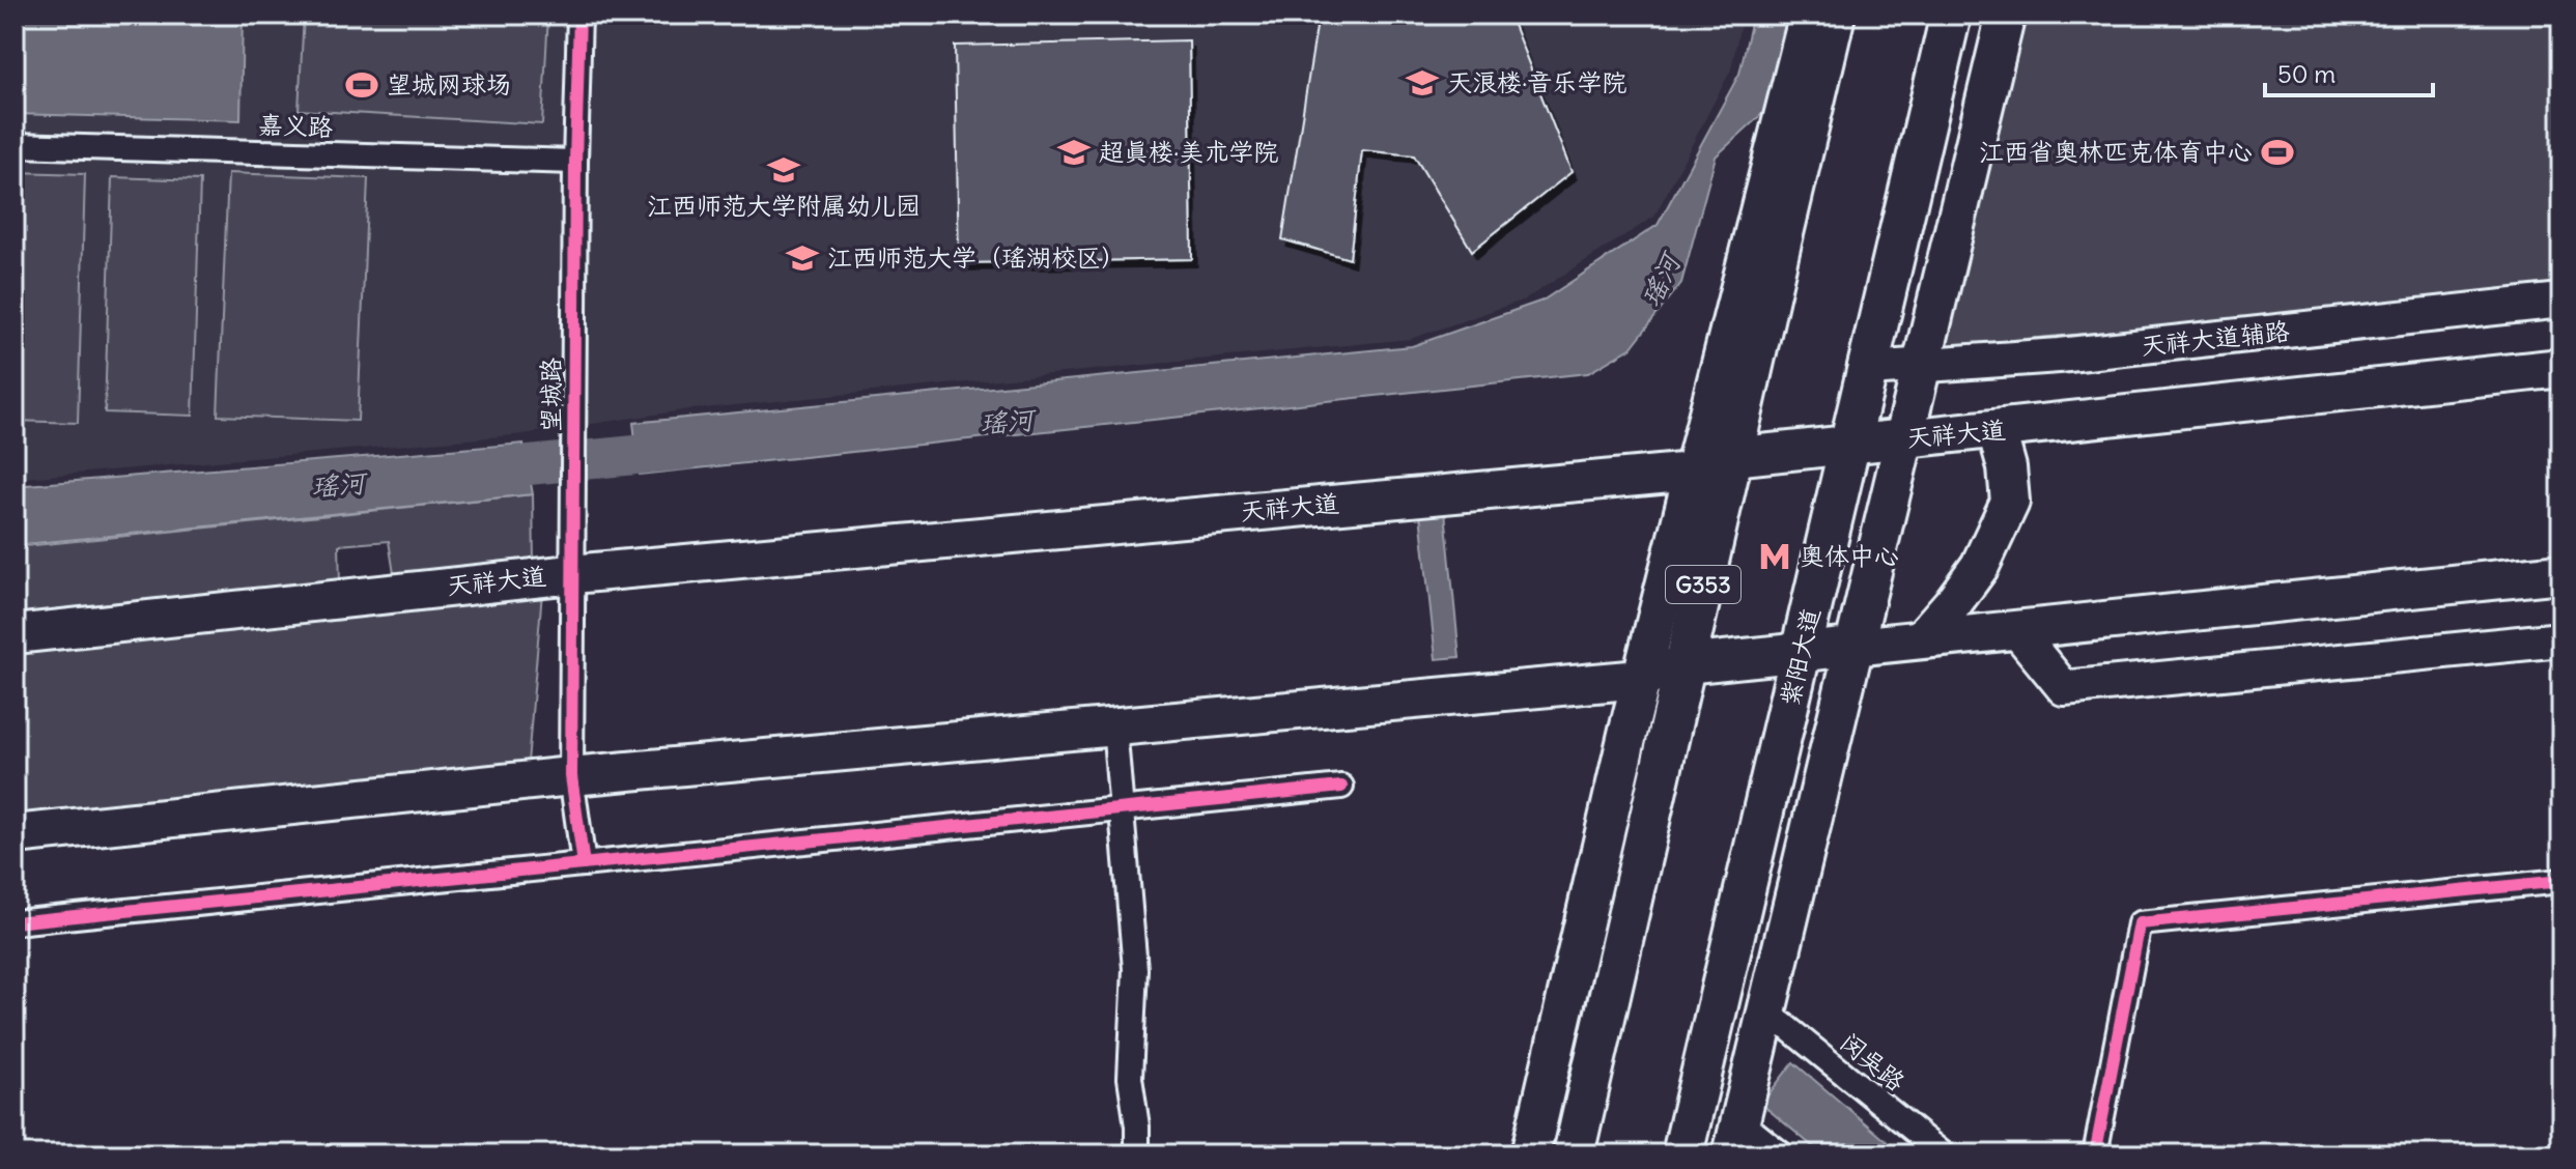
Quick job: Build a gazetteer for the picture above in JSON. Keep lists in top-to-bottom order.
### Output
{
  "streets": {
    "highway": ["G353", "紫阳大道"],
    "main road": ["天祥大道辅路", "天祥大道"],
    "street": ["嘉义路", "望城路", "闵吴路"]
  },
  "crossings": [
    ["嘉义路", "望城路"],
    ["天祥大道辅路", "紫阳大道"],
    ["望城路", "天祥大道"],
    ["天祥大道", "G353"],
    ["天祥大道", "紫阳大道"]
  ],
  "water": ["瑶河"],
  "places": {
    "school or university": [
      "天浪楼·音乐学院",
      "超真楼·美术学院",
      "江西师范大学附属幼儿园",
      "江西师范大学（瑶湖校区）"
    ],
    "sports": ["望城网球场", "江西省奥林匹克体育中心"],
    "metro station": ["奥体中心"]
  },
  "scale_bar": "50 m"
}
